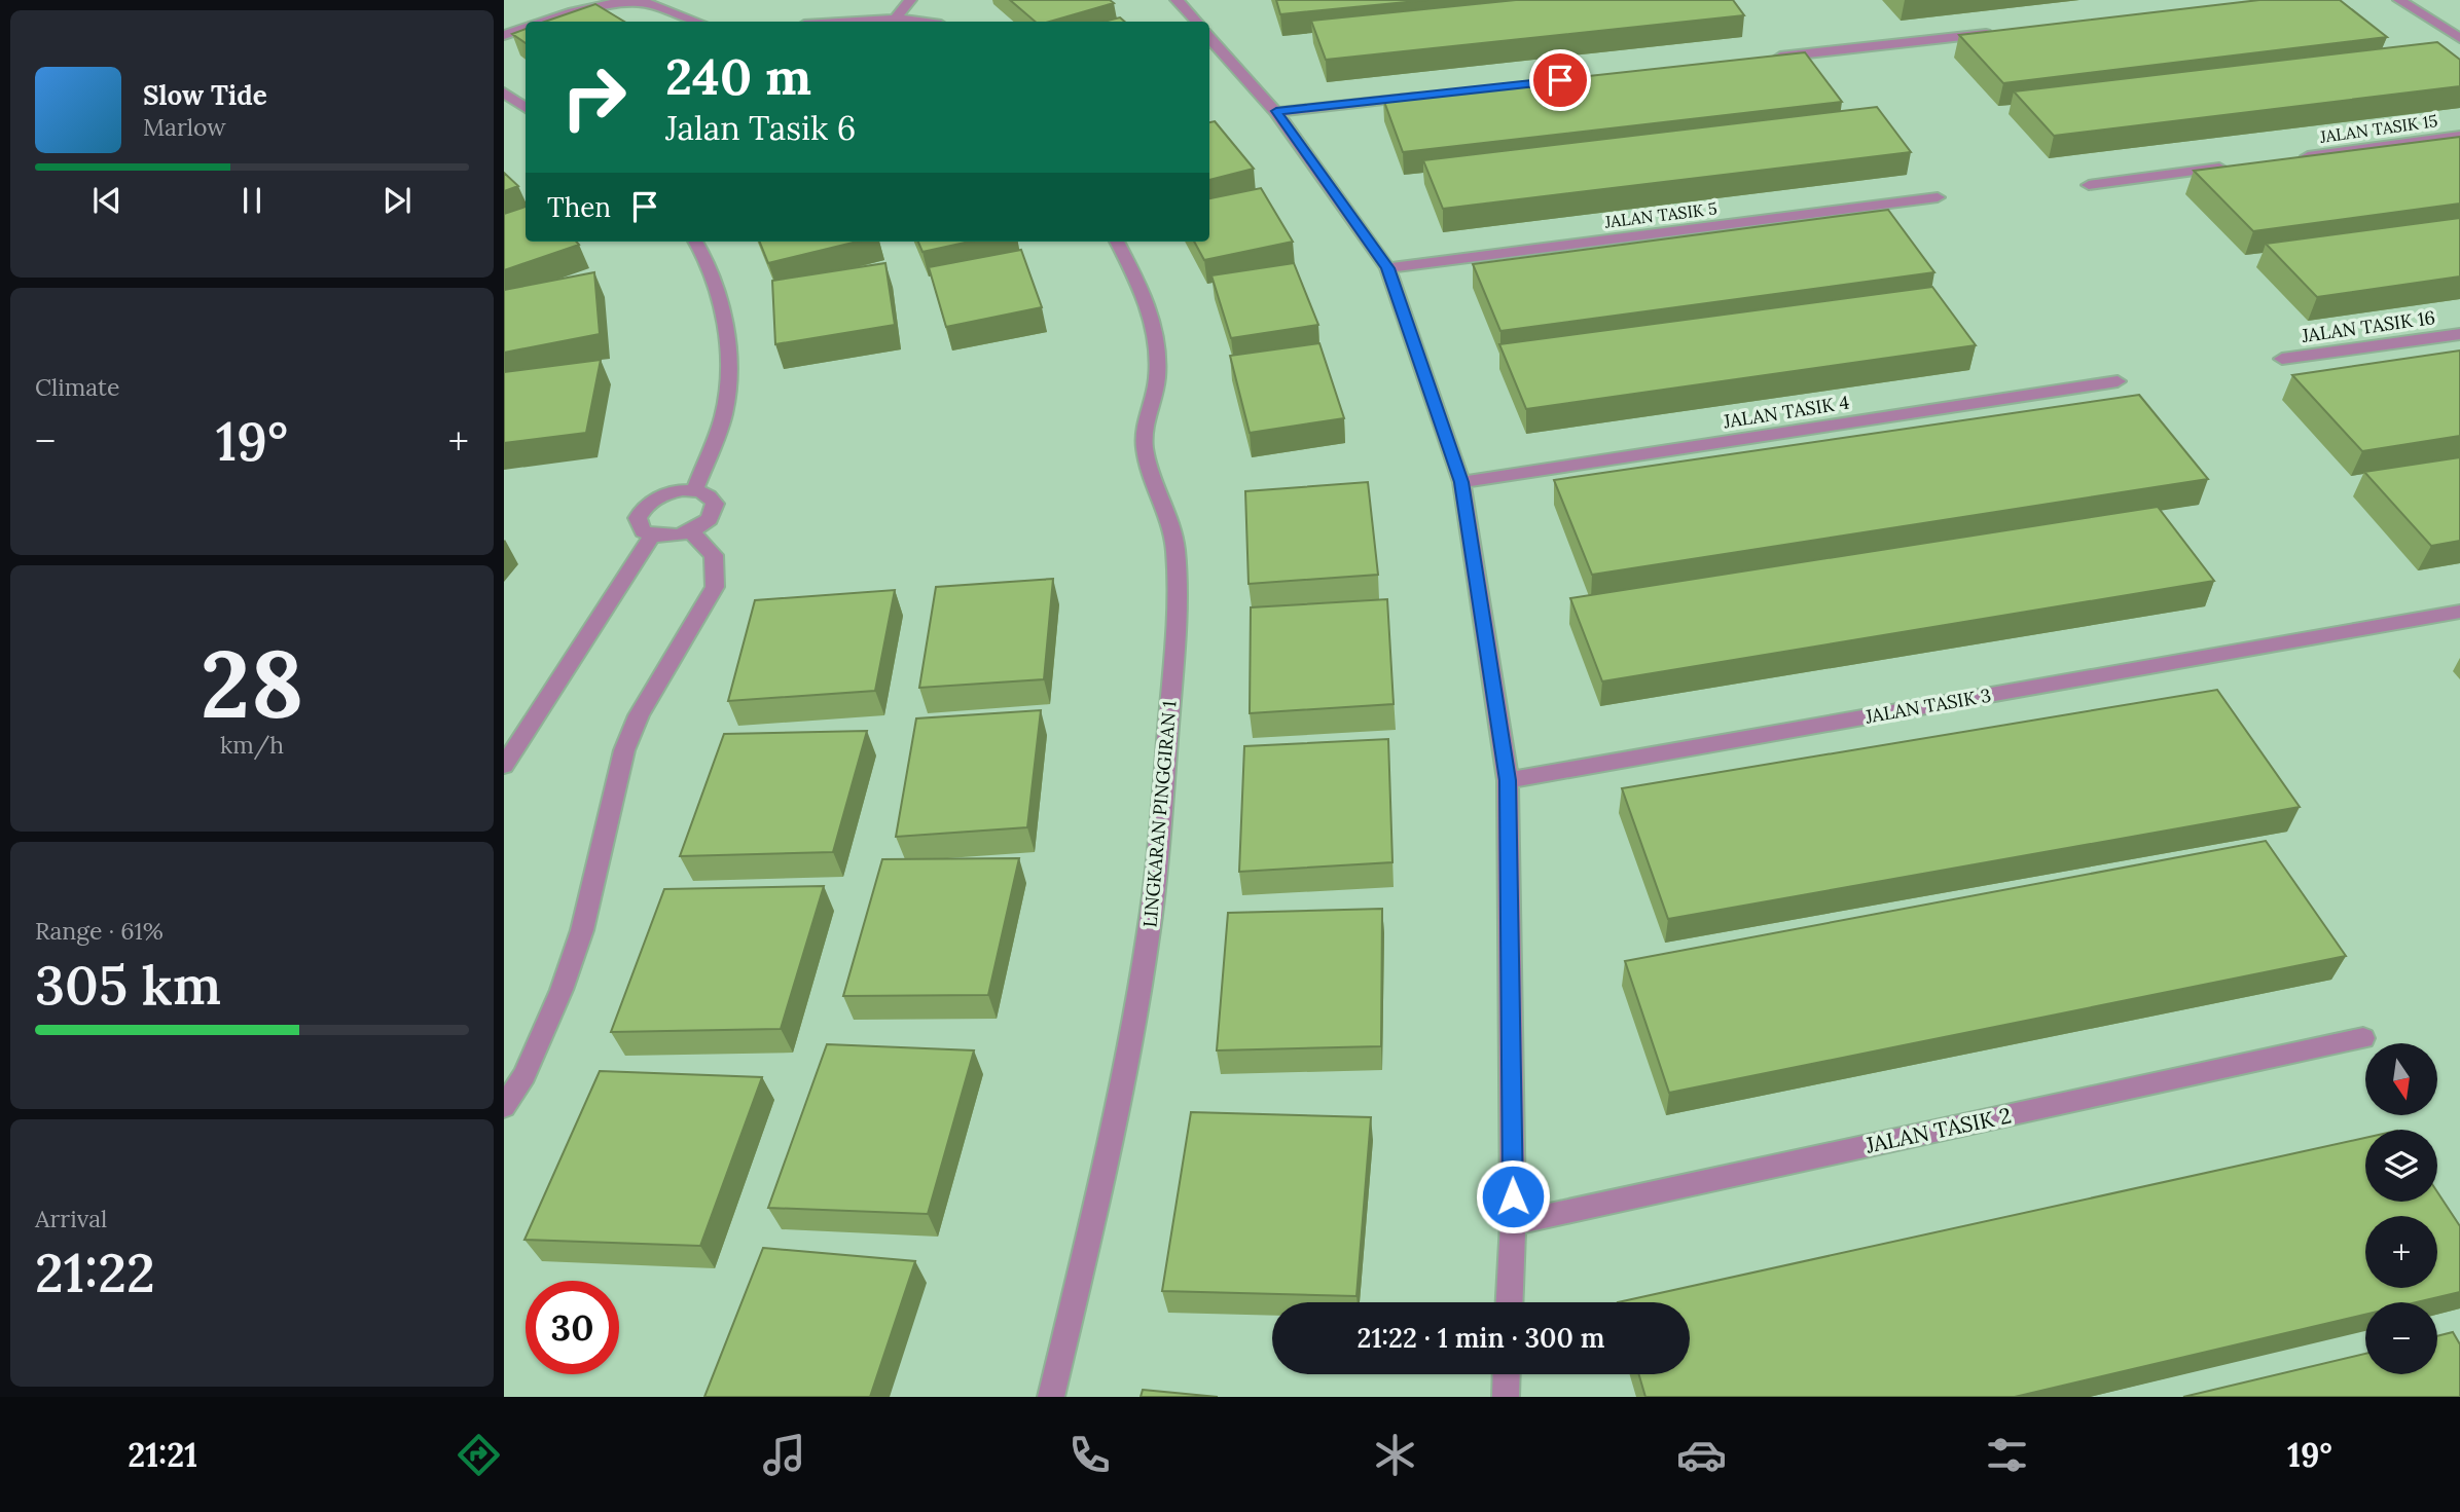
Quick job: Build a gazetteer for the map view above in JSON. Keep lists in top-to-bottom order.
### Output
{
  "streets": {
    "street": [
      "JALAN TASIK 15",
      "JALAN TASIK 5",
      "JALAN TASIK 16",
      "JALAN TASIK 4",
      "JALAN TASIK 3",
      "LINGKARAN PINGGIRAN 1",
      "JALAN TASIK 2"
    ]
  },
  "north": "bottom",
  "page": {
    "turn": ["240 m", "Jalan Tasik 6"],
    "song": ["Slow Tide", "Marlow"],
    "then": "Then",
    "tile": [
      "Climate",
      ["28", "km/h"],
      ["Range · 61%", "305 km"],
      ["Arrival", "21:22"]
    ],
    "heat": ["−", "19°", "+"],
    "map_buttons": ["+", "−"],
    "limit": "30",
    "trip": "21:22 · 1 min · 300 m",
    "tabs": ["21:21", "19°"]
  }
}
